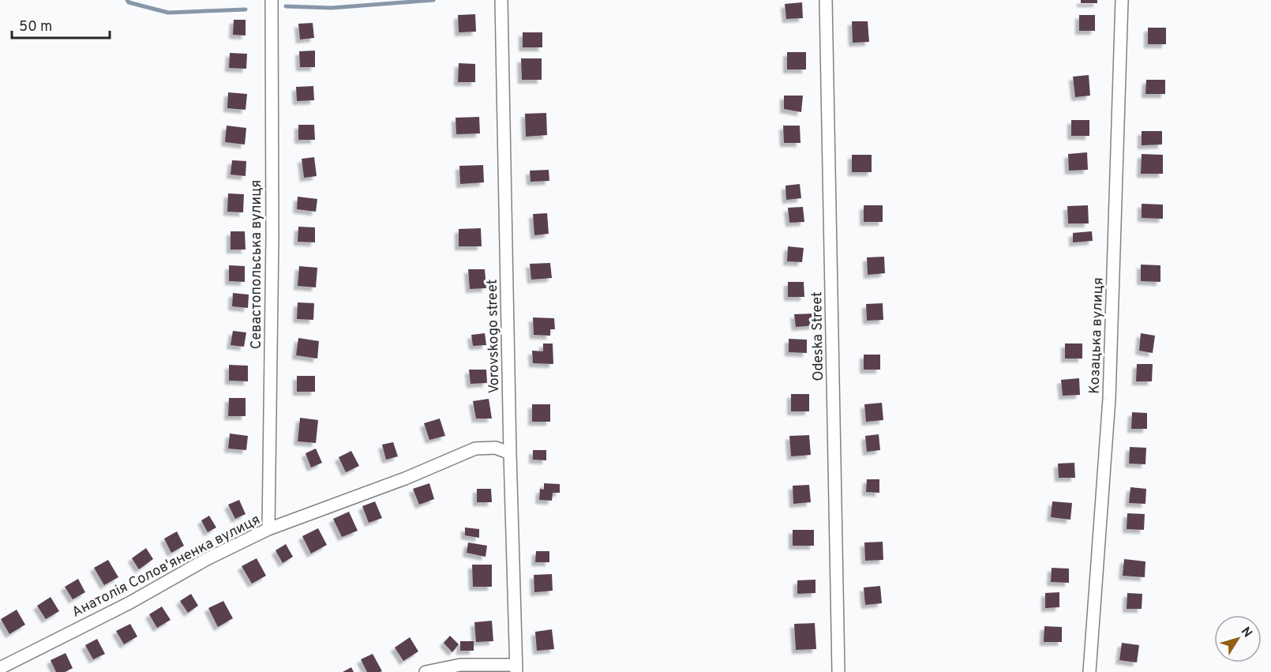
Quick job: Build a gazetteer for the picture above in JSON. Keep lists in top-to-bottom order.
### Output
{
  "streets": {
    "street": [
      "Севастопольська вулиця",
      "Козацька вулиця",
      "Vorovskogo street",
      "Odeska Street",
      "Анатолія Солов'яненка вулиця"
    ]
  },
  "crossings": [
    ["Севастопольська вулиця", "Анатолія Солов'яненка вулиця"],
    ["Vorovskogo street", "Анатолія Солов'яненка вулиця"]
  ],
  "scale_bar": "50 m",
  "north": "top right"
}
